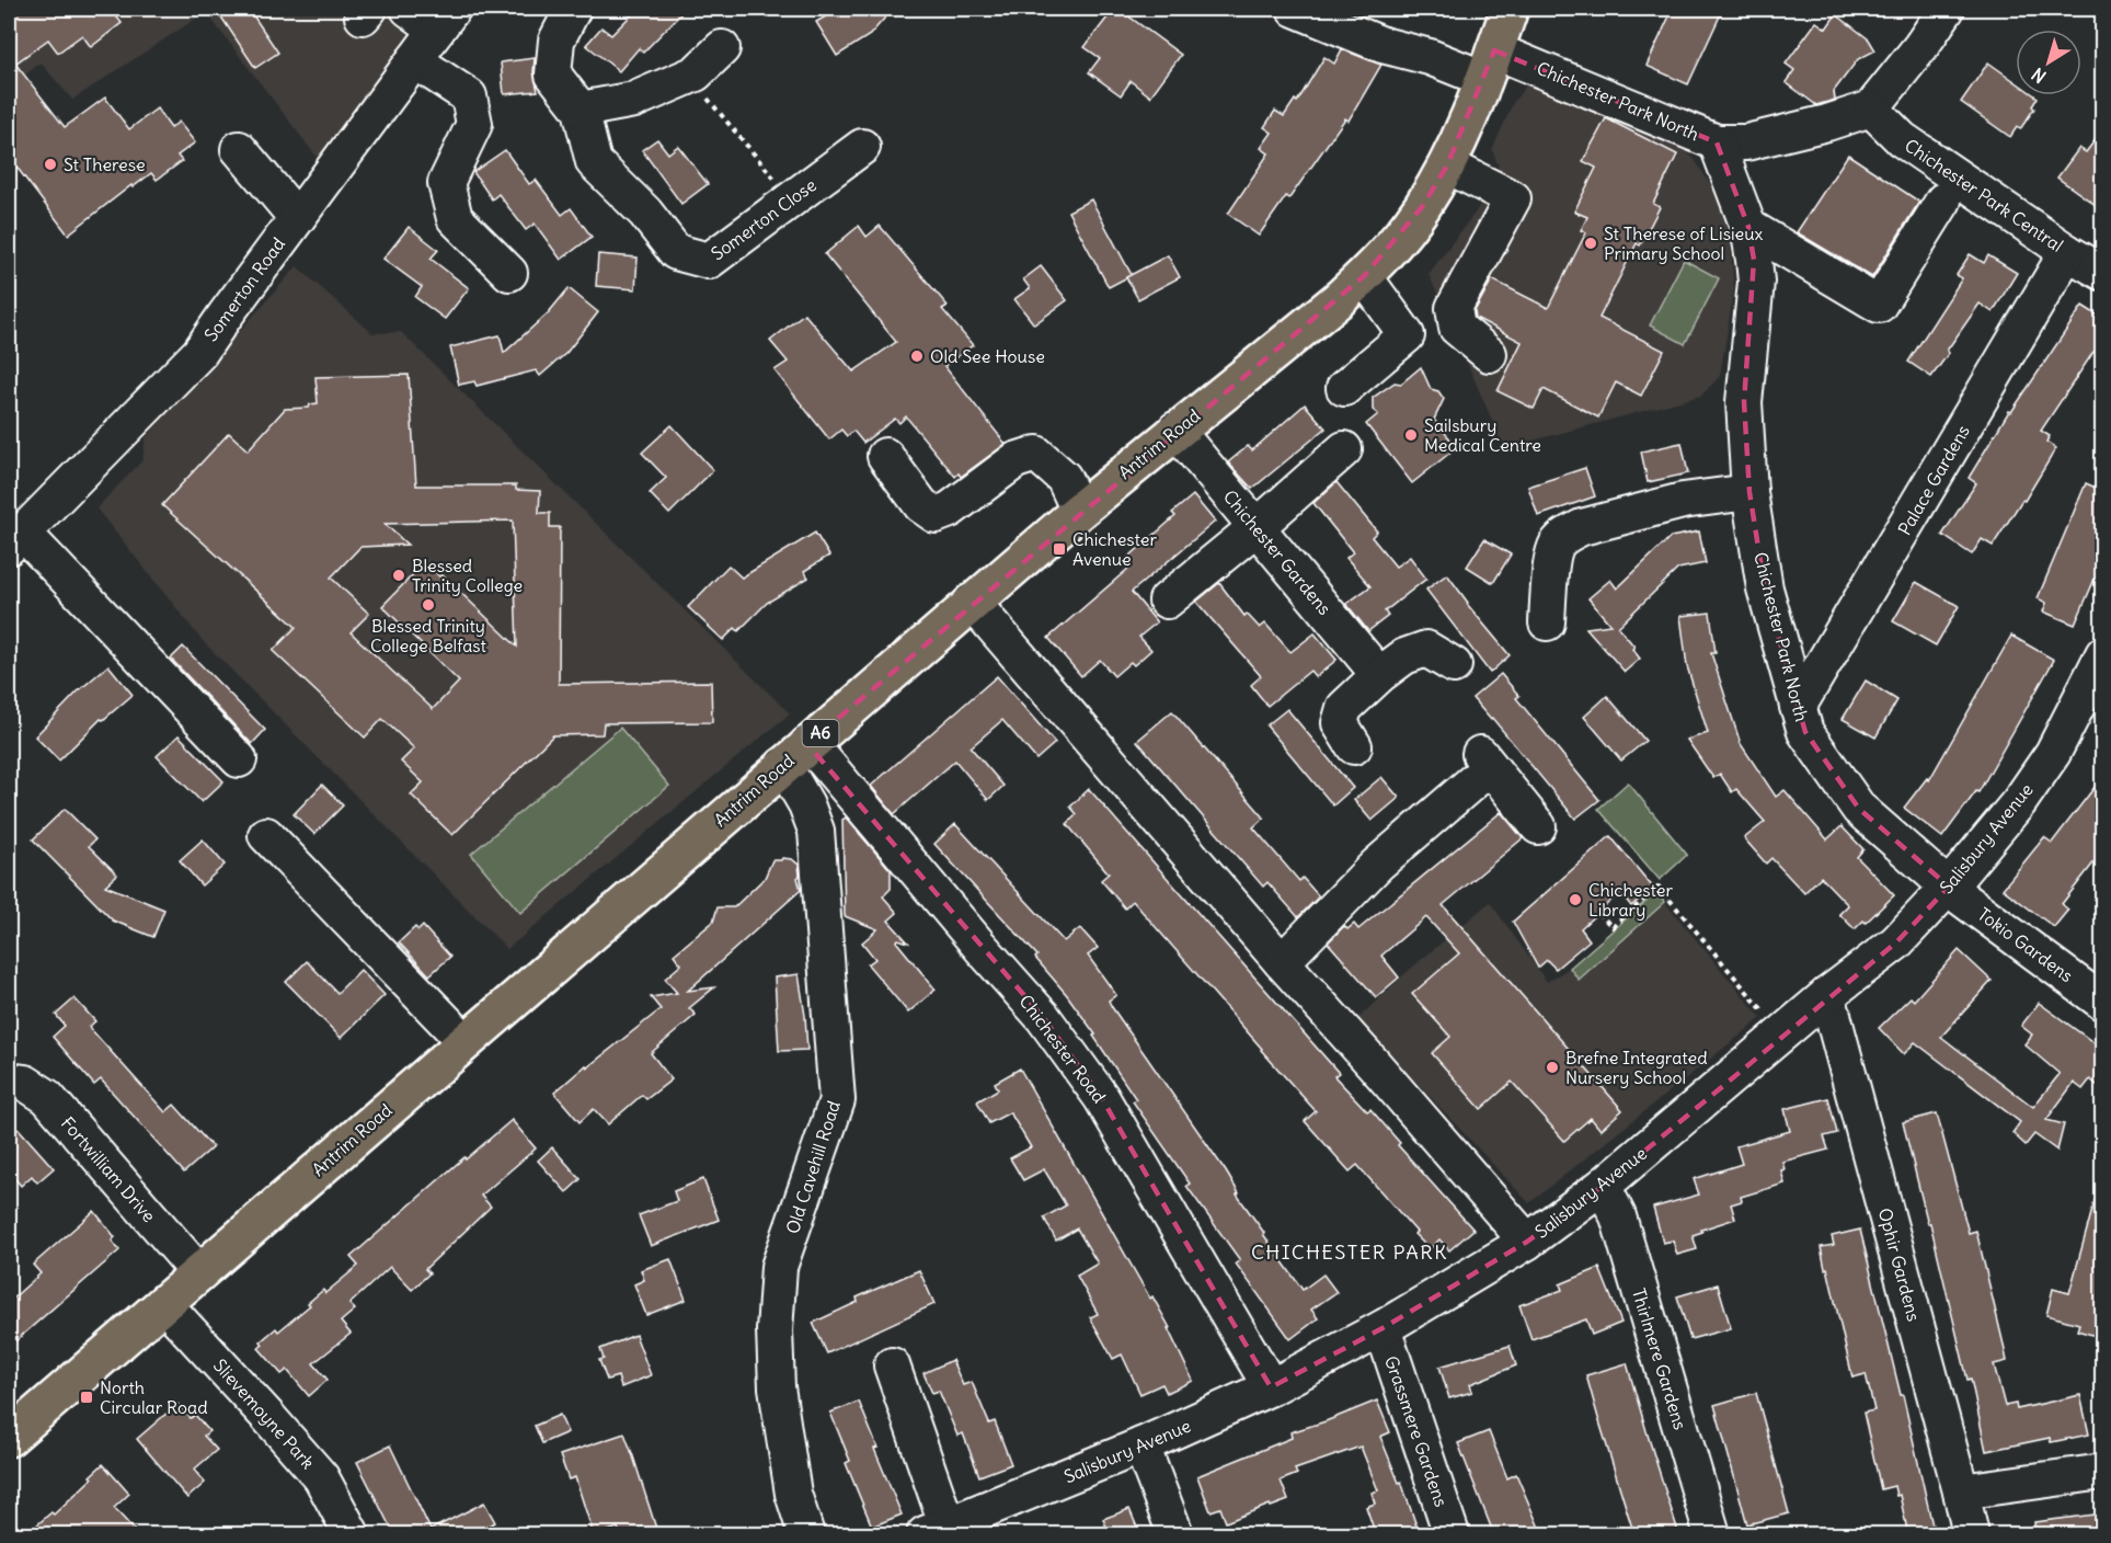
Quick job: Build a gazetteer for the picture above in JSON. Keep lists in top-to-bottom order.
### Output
{
  "streets": {
    "main road": ["Antrim Road", "A6"],
    "street": [
      "Chichester Park North",
      "Chichester Park Central",
      "Somerton Close",
      "Somerton Road",
      "Palace Gardens",
      "Chichester Gardens",
      "Salisbury Avenue",
      "Tokio Gardens",
      "Chichester Road",
      "Old Cavehill Road",
      "Fortwilliam Drive",
      "Ophir Gardens",
      "Thirlmere Gardens",
      "Slievemoyne Park",
      "Grassmere Gardens"
    ]
  },
  "crossings": [
    ["Chichester Park North", "Antrim Road"],
    ["Chichester Park North", "Palace Gardens"],
    ["Chichester Park North", "Salisbury Avenue"],
    ["Chichester Park North", "Tokio Gardens"],
    ["Chichester Park Central", "Palace Gardens"],
    ["Antrim Road", "Chichester Gardens"],
    ["Antrim Road", "Chichester Road"],
    ["Antrim Road", "Old Cavehill Road"],
    ["Antrim Road", "Fortwilliam Drive"],
    ["Antrim Road", "Slievemoyne Park"],
    ["Salisbury Avenue", "Tokio Gardens"],
    ["Salisbury Avenue", "Chichester Road"],
    ["Salisbury Avenue", "Ophir Gardens"],
    ["Salisbury Avenue", "Thirlmere Gardens"],
    ["Salisbury Avenue", "Grassmere Gardens"],
    ["Chichester Road", "Old Cavehill Road"]
  ],
  "districts": ["CHICHESTER PARK"],
  "places": {
    "other": [
      "St Therese",
      "St Therese of Lisieux Primary School",
      "Old See House",
      "Sailsbury Medical Centre",
      "Blessed Trinity College",
      "Blessed Trinity College Belfast",
      "Chichester Library",
      "Brefne Integrated Nursery School"
    ],
    "transit": ["Chichester Avenue", "North Circular Road"]
  },
  "north": "bottom left"
}
